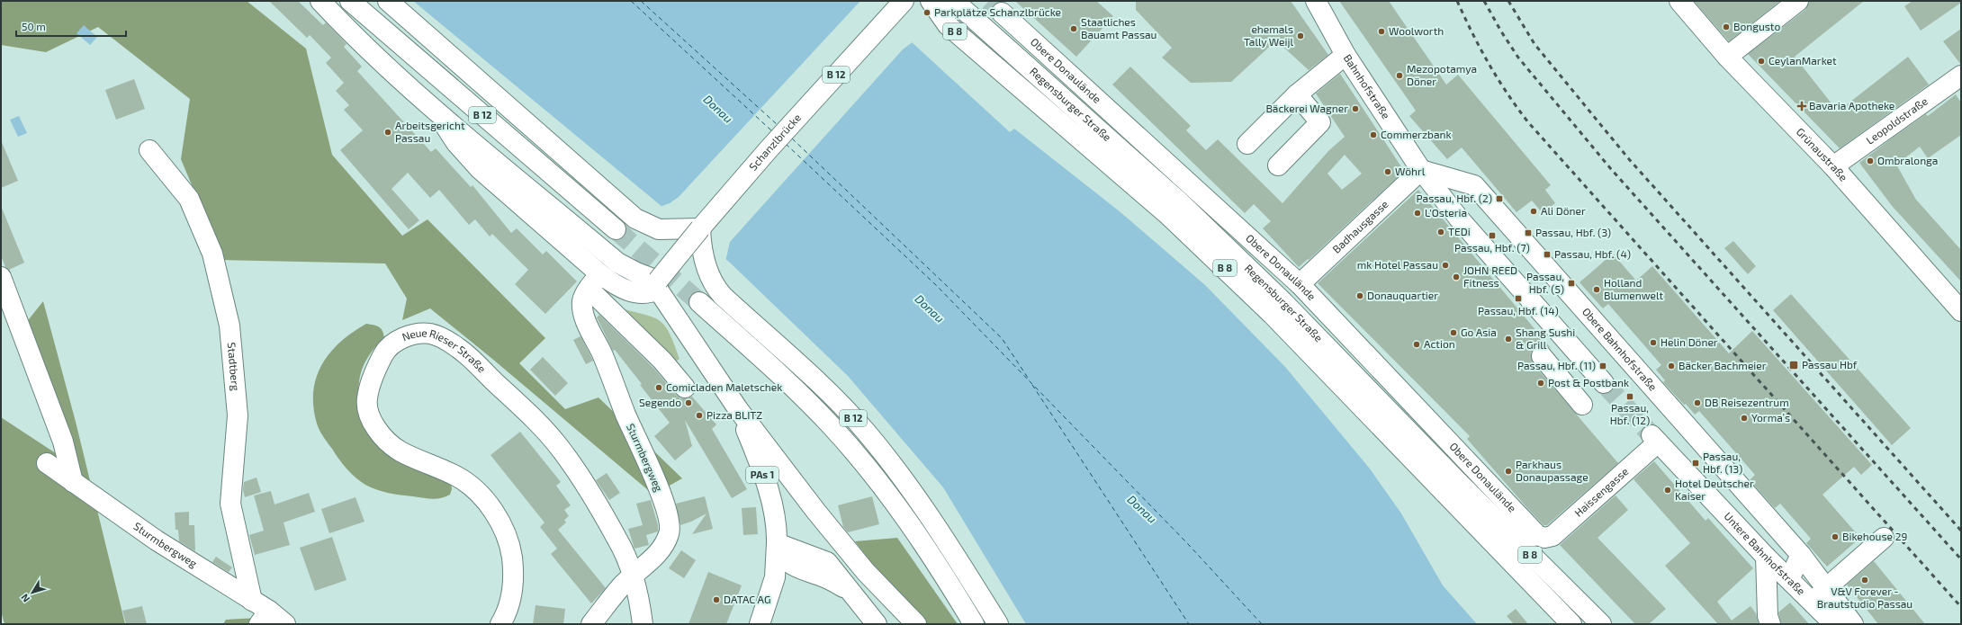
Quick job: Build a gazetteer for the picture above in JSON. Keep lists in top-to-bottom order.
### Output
{
  "streets": {
    "main road": [
      "B 8",
      "Obere Donaulände",
      "B 12",
      "Bahnhofstraße",
      "Regensburger Straße",
      "Leopoldstraße",
      "Schanzlbrücke",
      "Grünaustraße",
      "Badhausgasse",
      "Obere Bahnhofstraße",
      "Neue Rieser Straße",
      "Stadtberg",
      "Sturmbergweg",
      "PAs 1",
      "Haissengasse",
      "Untere Bahnhofstraße"
    ]
  },
  "crossings": [
    ["Obere Donaulände", "Badhausgasse"],
    ["Obere Donaulände", "Haissengasse"],
    ["B 12", "Schanzlbrücke"],
    ["Bahnhofstraße", "Badhausgasse"],
    ["Bahnhofstraße", "Obere Bahnhofstraße"],
    ["Leopoldstraße", "Grünaustraße"],
    ["Badhausgasse", "Obere Bahnhofstraße"],
    ["Obere Bahnhofstraße", "Untere Bahnhofstraße"],
    ["Neue Rieser Straße", "Sturmbergweg"],
    ["Stadtberg", "Sturmbergweg"],
    ["Haissengasse", "Untere Bahnhofstraße"]
  ],
  "water": ["Donau"],
  "places": {
    "other": [
      "Parkplätze Schanzlbrücke",
      "Bongusto",
      "Staatliches Bauamt Passau",
      "Woolworth",
      "ehemals Tally Weijl",
      "CeylanMarket",
      "Mezopotamya Döner",
      "Bäckerei Wagner",
      "Arbeitsgericht Passau",
      "Commerzbank",
      "Ombralonga",
      "Wöhrl",
      "Ali Döner",
      "L'Osteria",
      "TEDi",
      "mk Hotel Passau",
      "JOHN REED Fitness",
      "Holland Blumenwelt",
      "Donauquartier",
      "Go Asia",
      "Shang Sushi & Grill",
      "Helin Döner",
      "Action",
      "Bäcker Bachmeier",
      "Post & Postbank",
      "Comicladen Maletschek",
      "Segendo",
      "DB Reisezentrum",
      "Pizza BLITZ",
      "Yorma’s",
      "Parkhaus Donaupassage",
      "Hotel Deutscher Kaiser",
      "Bikehouse 29",
      "V&V Forever - Brautstudio Passau",
      "DATAC AG"
    ],
    "health": ["Bavaria Apotheke"],
    "transit": [
      "Passau, Hbf. (2)",
      "Passau, Hbf. (3)",
      "Passau, Hbf. (7)",
      "Passau, Hbf. (4)",
      "Passau, Hbf. (5)",
      "Passau, Hbf. (14)",
      "Passau Hbf",
      "Passau, Hbf. (11)",
      "Passau, Hbf. (12)",
      "Passau, Hbf. (13)"
    ]
  },
  "scale_bar": "50 m",
  "north": "bottom left"
}
